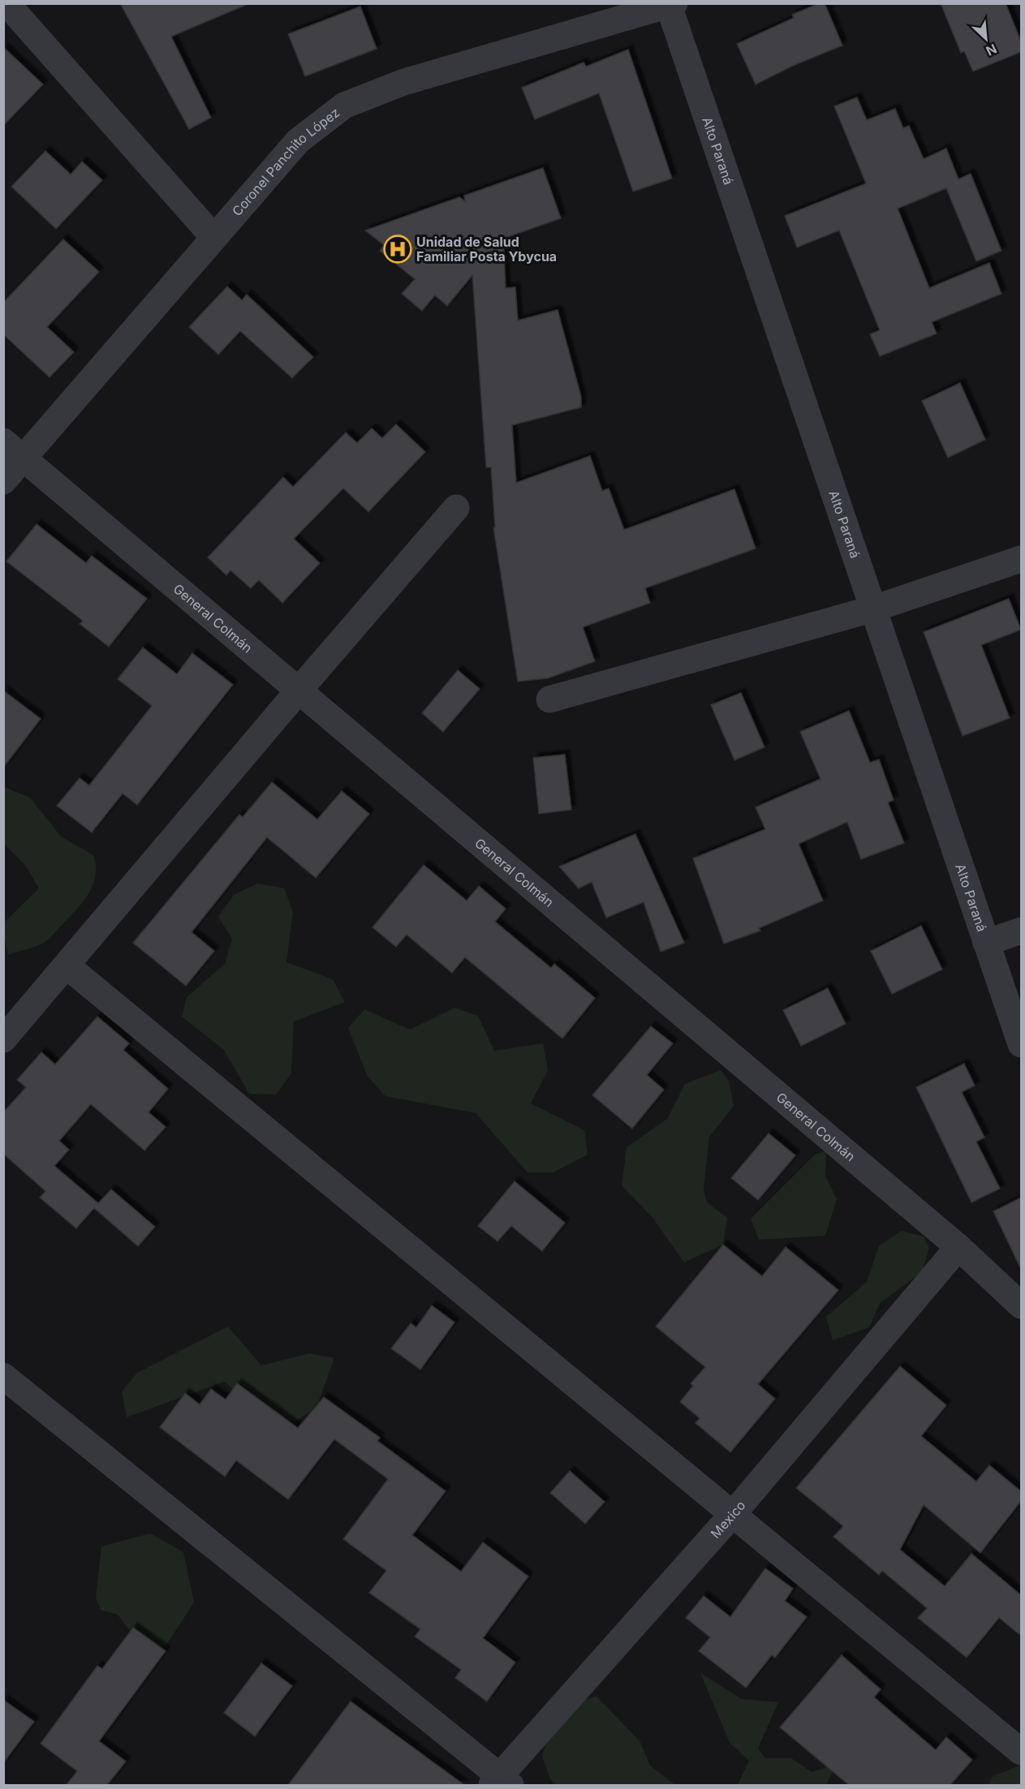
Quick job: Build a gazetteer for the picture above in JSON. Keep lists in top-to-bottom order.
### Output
{
  "streets": {
    "street": [
      "Alto Paraná",
      "Coronel Panchito López",
      "General Colmán",
      "Mexico"
    ]
  },
  "crossings": [
    ["Alto Paraná", "Coronel Panchito López"],
    ["Coronel Panchito López", "General Colmán"],
    ["General Colmán", "Mexico"]
  ],
  "places": {
    "hospital": ["Unidad de Salud Familiar Posta Ybycua"]
  },
  "north": "bottom right"
}
